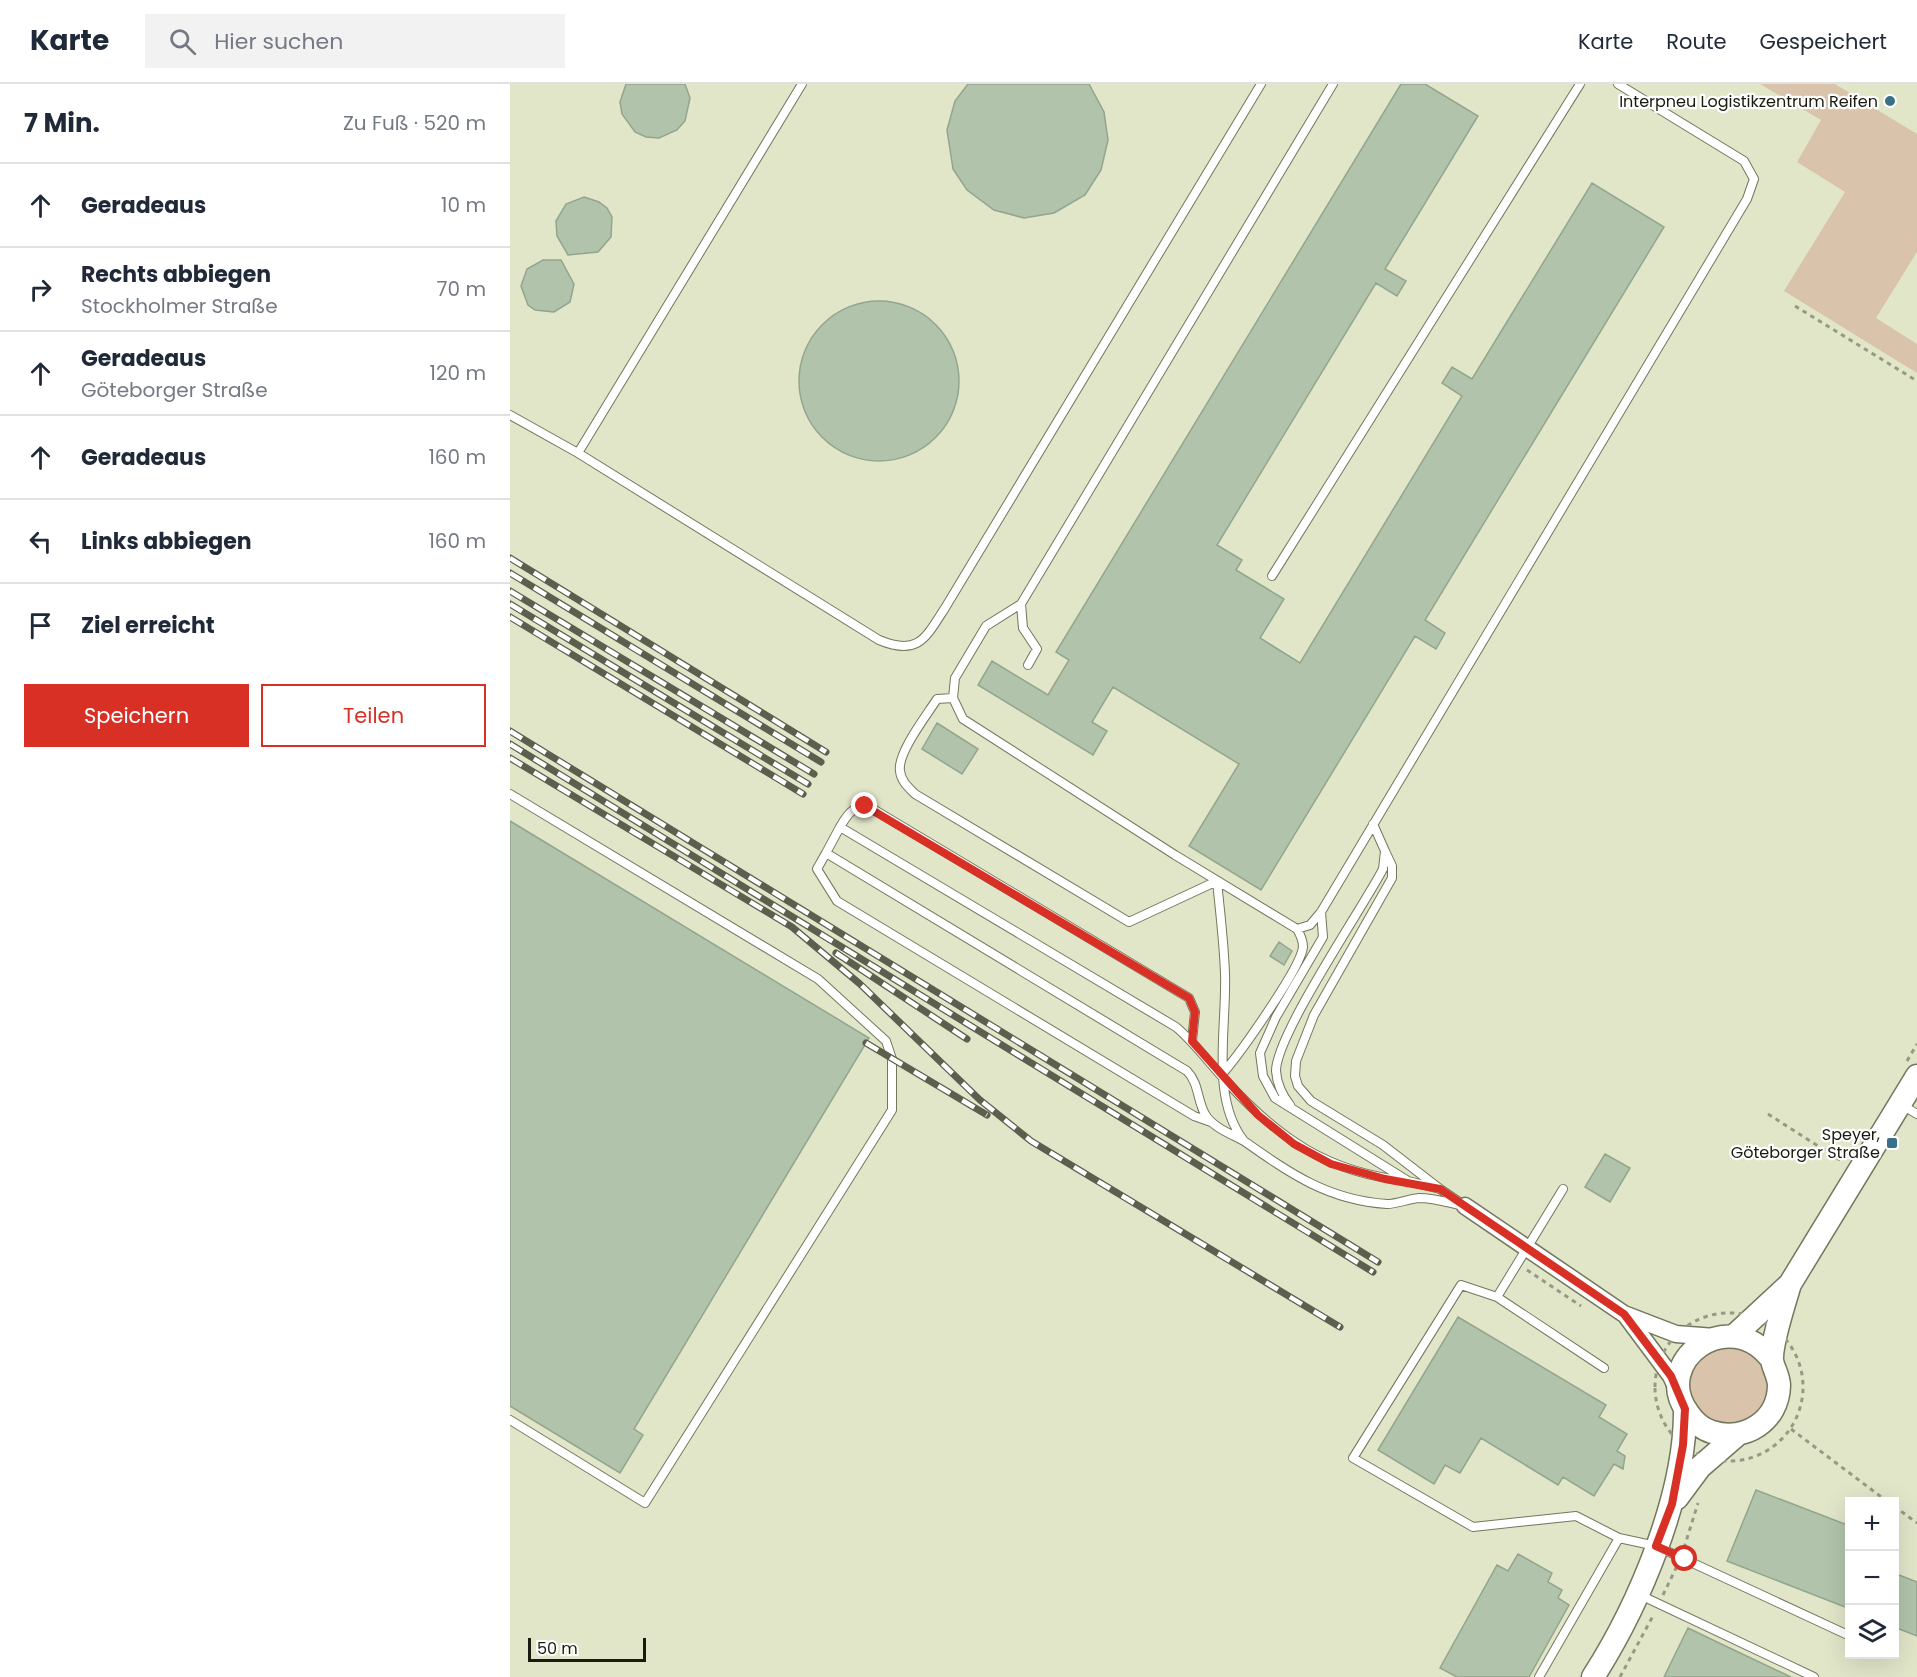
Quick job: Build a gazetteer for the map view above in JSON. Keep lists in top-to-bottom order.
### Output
{
  "places": {
    "other": ["Interpneu Logistikzentrum Reifen"],
    "transit": ["Speyer, Göteborger Straße"]
  },
  "scale_bar": "50 m",
  "page": {
    "header": "Karte",
    "search": "Hier suchen",
    "nav": ["Karte", "Route", "Gespeichert"],
    "heading": ["7 Min.", "Zu Fuß · 520 m"],
    "list": [
      ["Geradeaus", "10 m"],
      ["Rechts abbiegen", "Stockholmer Straße", "70 m"],
      ["Geradeaus", "Göteborger Straße", "120 m"],
      ["Geradeaus", "160 m"],
      ["Links abbiegen", "160 m"],
      "Ziel erreicht"
    ],
    "buttons": ["Speichern", "Teilen"],
    "map_buttons": ["+", "−"],
    "scale": "50 m"
  }
}
